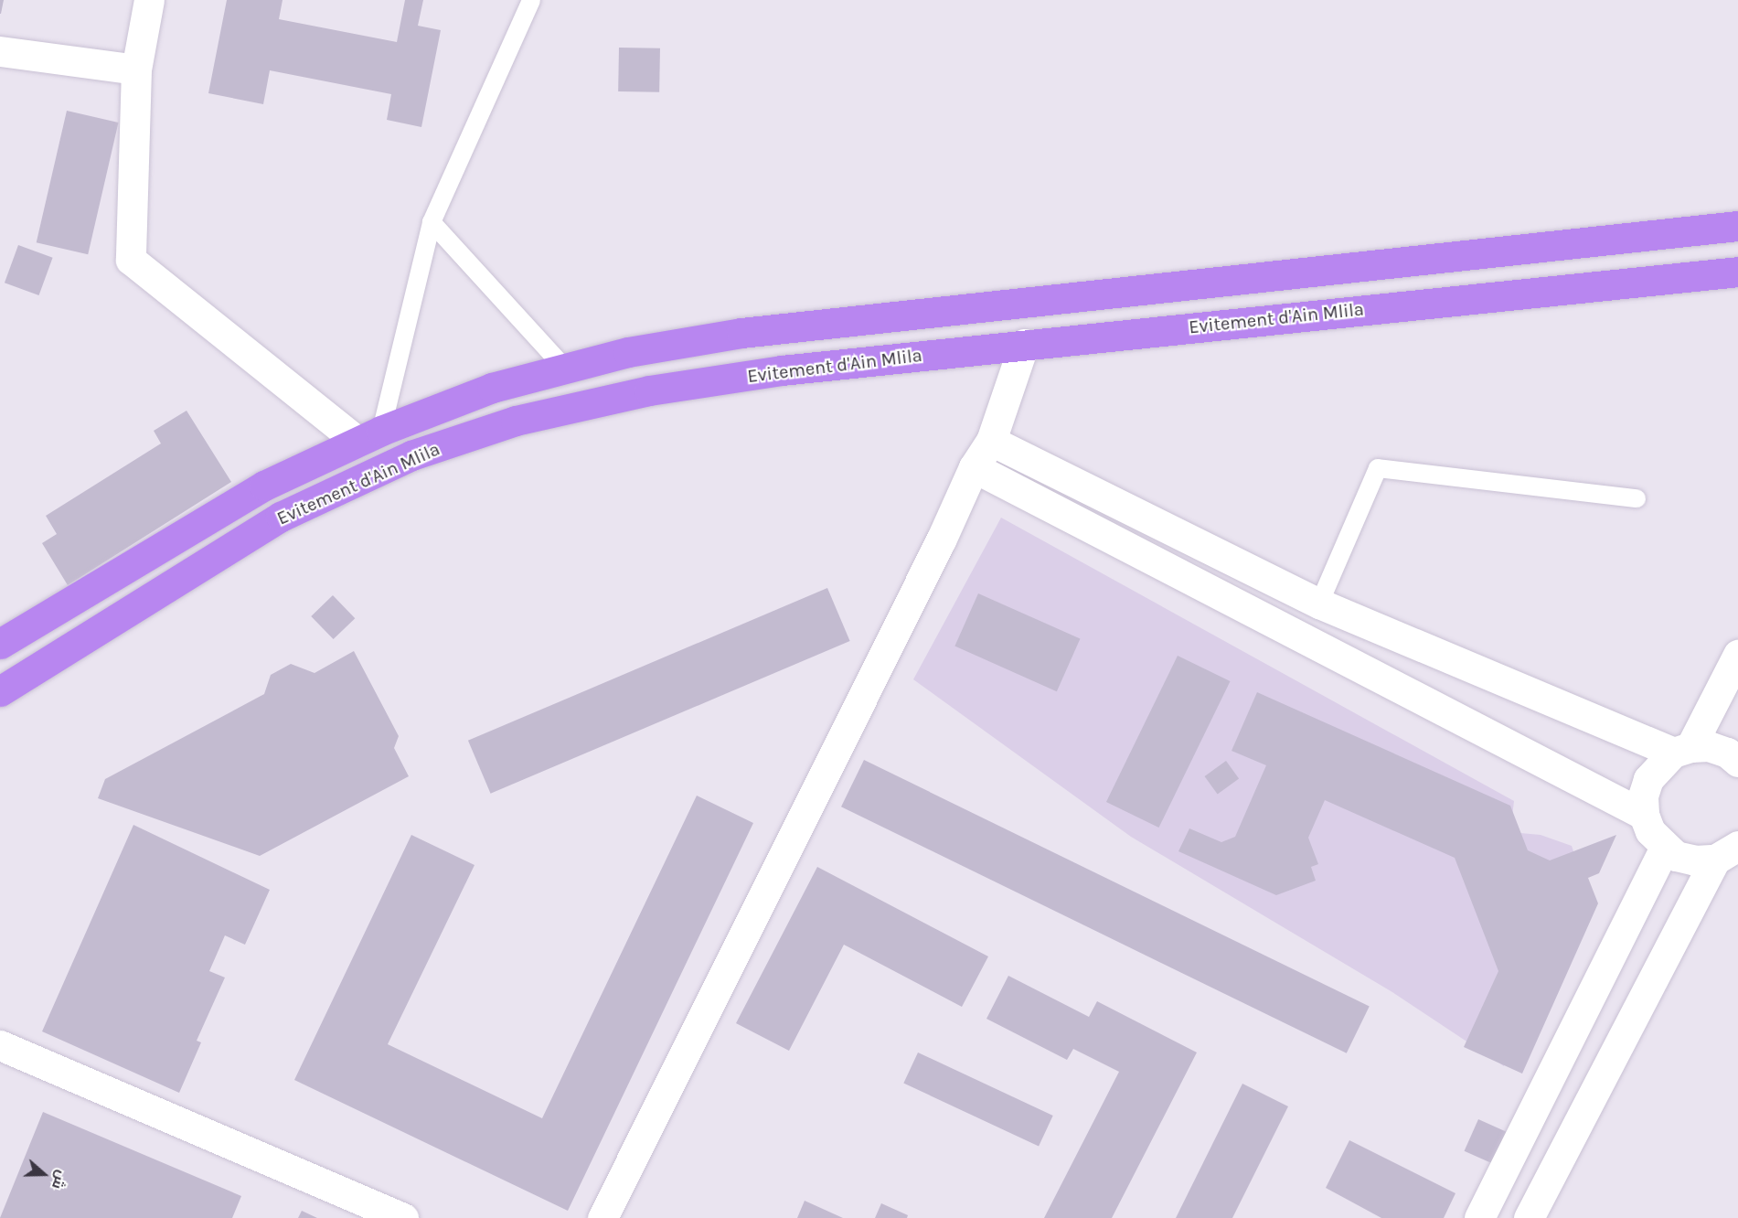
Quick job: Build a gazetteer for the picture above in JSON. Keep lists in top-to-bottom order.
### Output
{
  "streets": {
    "highway": ["Evitement d'Ain Mlila"]
  },
  "north": "right"
}
